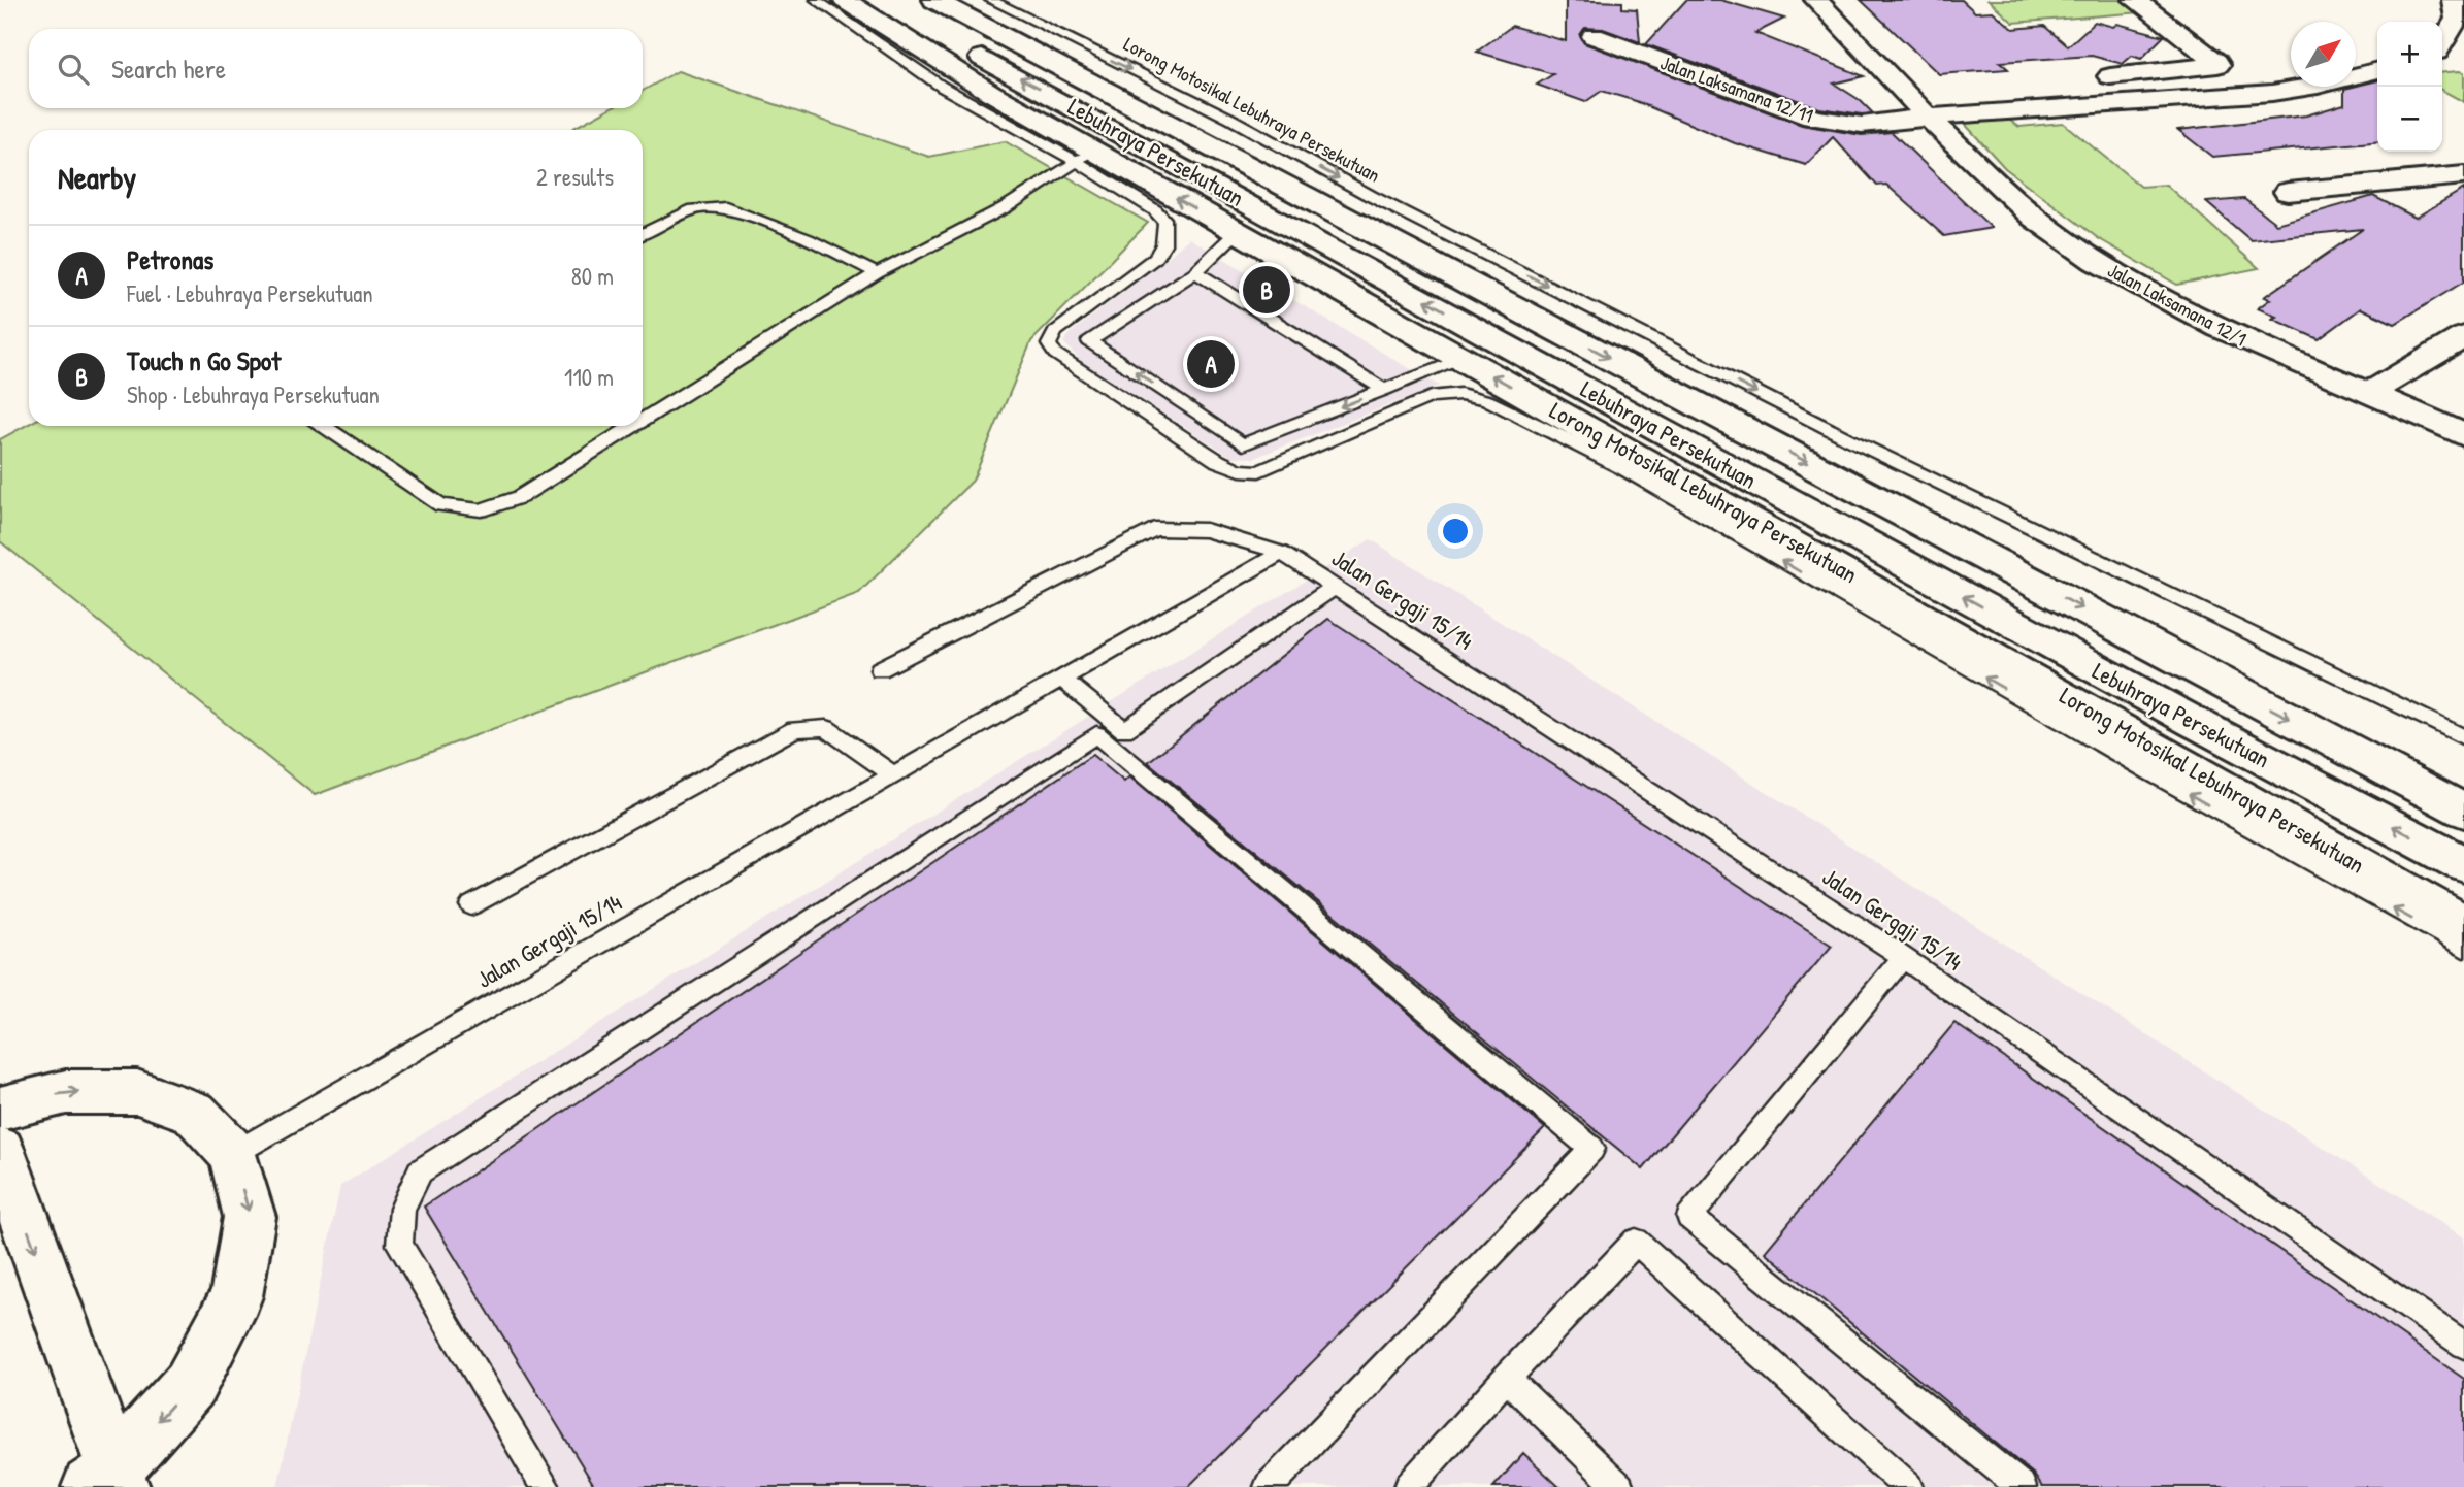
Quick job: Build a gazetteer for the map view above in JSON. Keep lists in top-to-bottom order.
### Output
{
  "streets": {
    "main road": ["Jalan Laksamana 12/11", "Lebuhraya Persekutuan", "Jalan Laksamana 12/1"],
    "lane": ["Lorong Motosikal Lebuhraya Persekutuan", "Jalan Gergaji 15/14"]
  },
  "crossings": [
    ["Jalan Laksamana 12/11", "Jalan Laksamana 12/1"]
  ],
  "north": "top right",
  "page": {
    "map_buttons": ["+", "−"],
    "search": "Search here",
    "heading": ["Nearby", "2 results"],
    "list": [
      {
        "mark": "A",
        "name": "Petronas",
        "note": "Fuel · Lebuhraya Persekutuan",
        "value": "80 m"
      },
      {
        "mark": "B",
        "name": "Touch n Go Spot",
        "note": "Shop · Lebuhraya Persekutuan",
        "value": "110 m"
      }
    ],
    "pins": ["B", "A"]
  }
}
